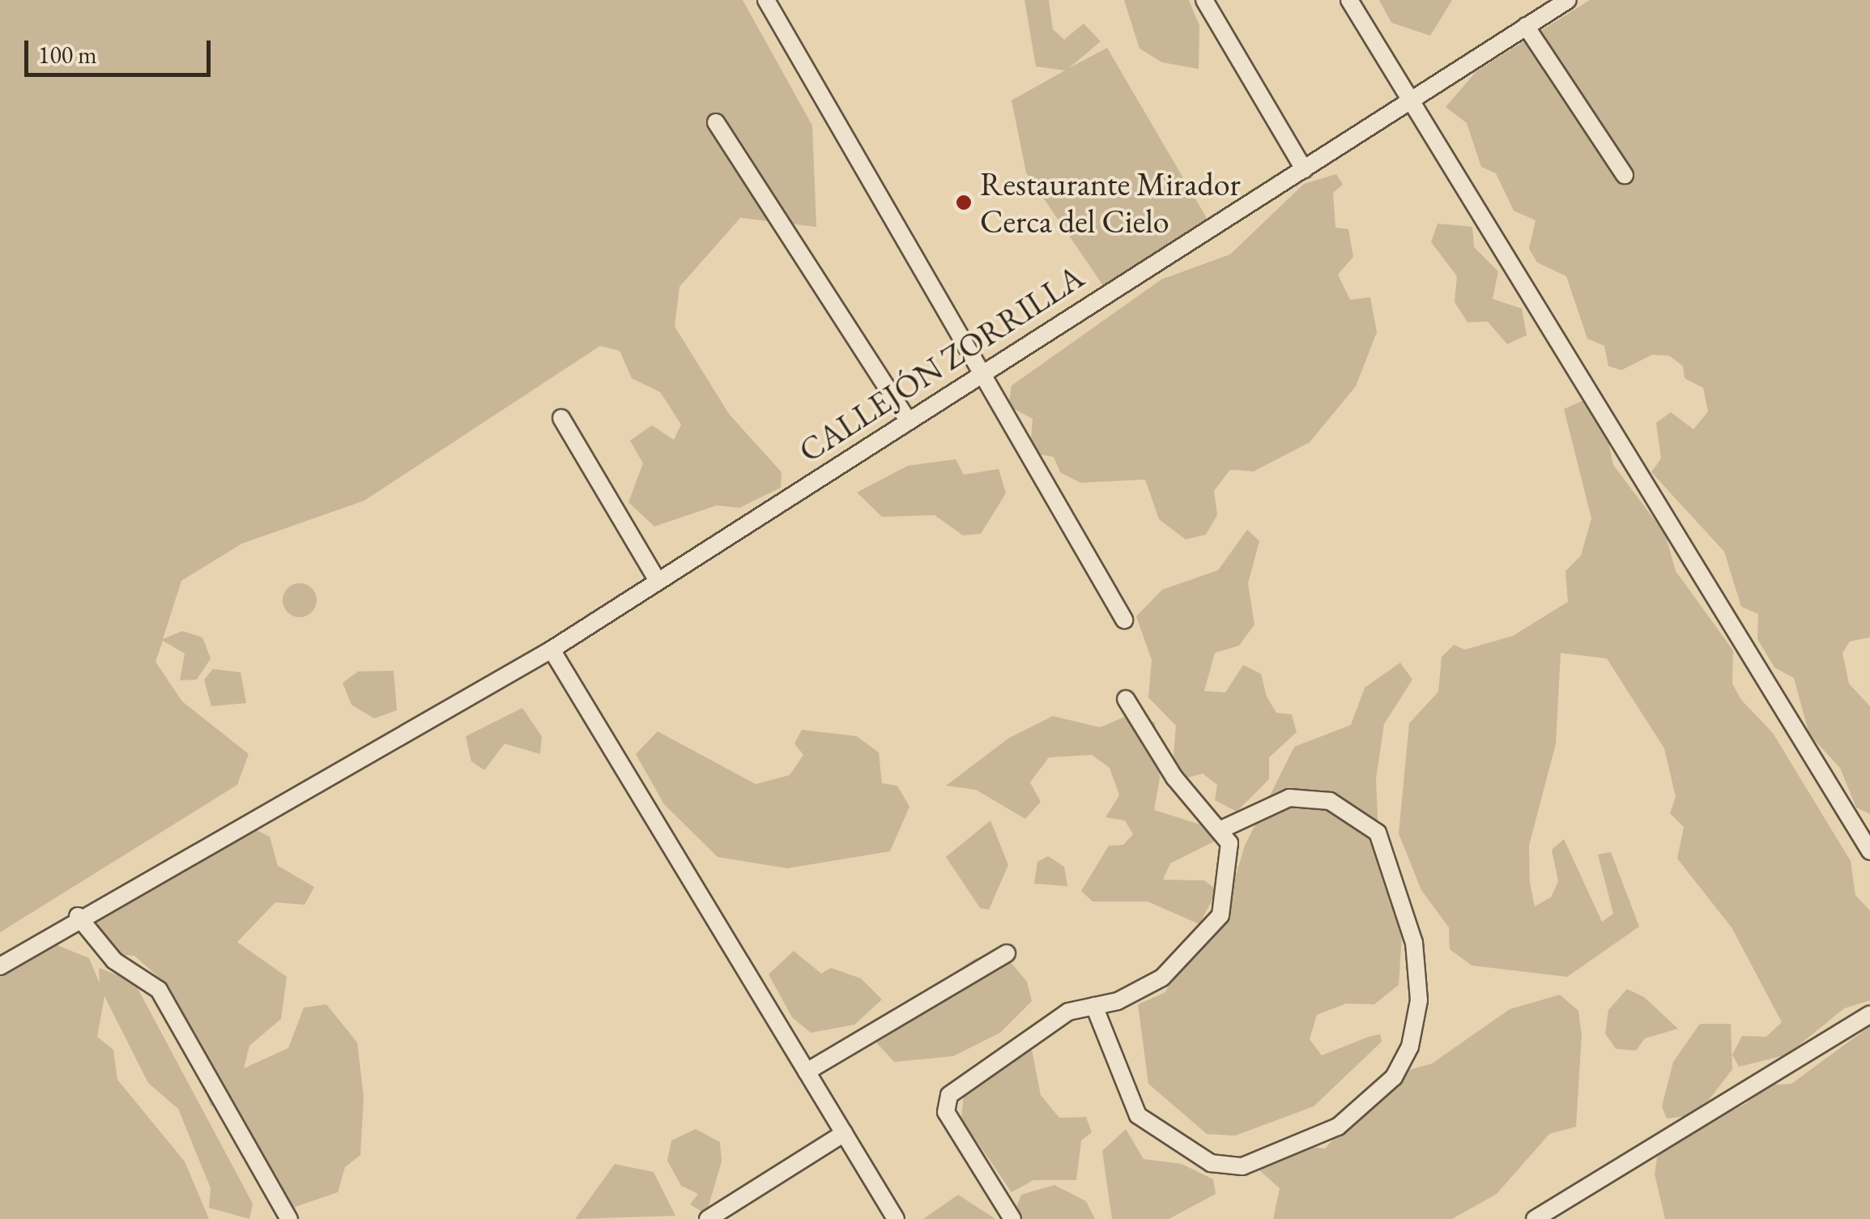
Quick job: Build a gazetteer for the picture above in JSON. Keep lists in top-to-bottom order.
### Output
{
  "streets": {
    "street": ["CALLEJÓN ZORRILLA"]
  },
  "places": ["Restaurante Mirador Cerca del Cielo"],
  "scale_bar": "100 m"
}
